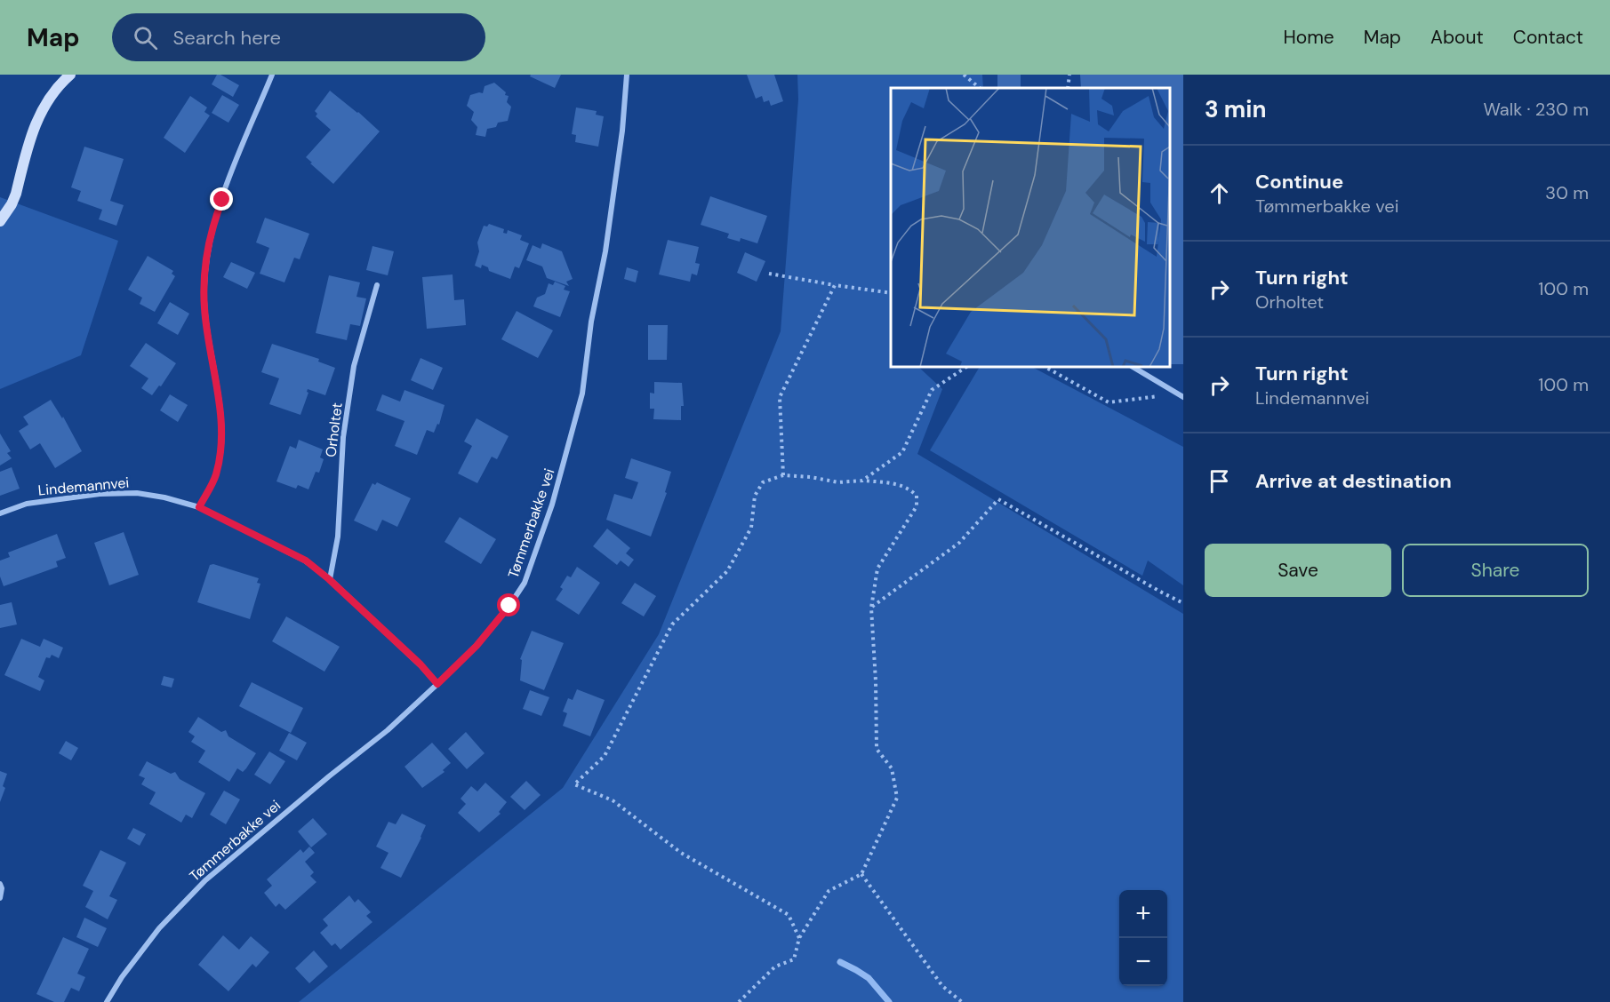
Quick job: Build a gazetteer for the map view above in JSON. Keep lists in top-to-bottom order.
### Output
{
  "streets": {
    "street": ["Orholtet", "Lindemannvei", "Tømmerbakke vei"]
  },
  "page": {
    "header": "Map",
    "search": "Search here",
    "nav": [
      "Home",
      "Map",
      "About",
      "Contact"
    ],
    "heading": ["3 min", "Walk · 230 m"],
    "list": [
      ["Continue", "Tømmerbakke vei", "30 m"],
      ["Turn right", "Orholtet", "100 m"],
      ["Turn right", "Lindemannvei", "100 m"],
      "Arrive at destination"
    ],
    "buttons": ["Save", "Share"],
    "map_buttons": ["+", "−"]
  }
}
